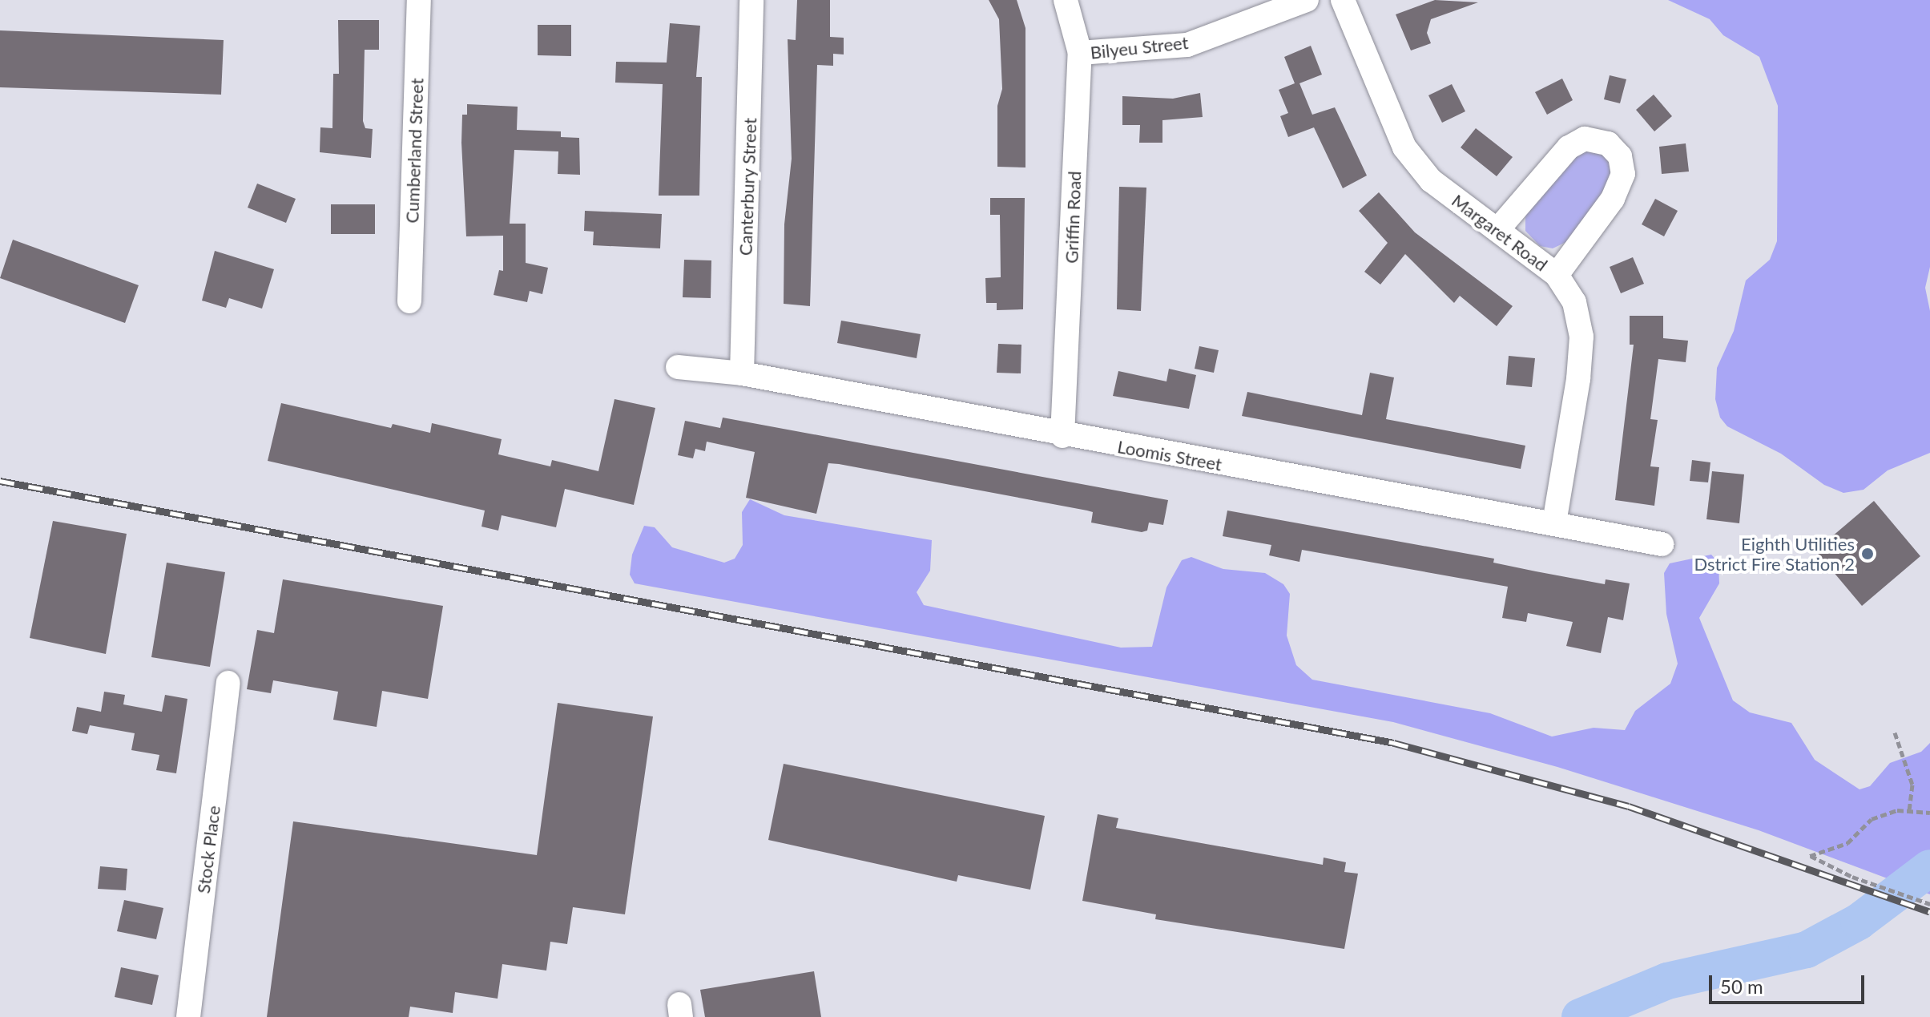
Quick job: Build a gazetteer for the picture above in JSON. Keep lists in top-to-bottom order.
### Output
{
  "streets": {
    "street": [
      "Bilyeu Street",
      "Cumberland Street",
      "Canterbury Street",
      "Griffin Road",
      "Margaret Road",
      "Loomis Street",
      "Stock Place"
    ]
  },
  "crossings": [
    ["Bilyeu Street", "Griffin Road"],
    ["Canterbury Street", "Loomis Street"],
    ["Griffin Road", "Loomis Street"],
    ["Margaret Road", "Loomis Street"]
  ],
  "places": ["Eighth Utilities Dstrict Fire Station 2"],
  "scale_bar": "50 m"
}
